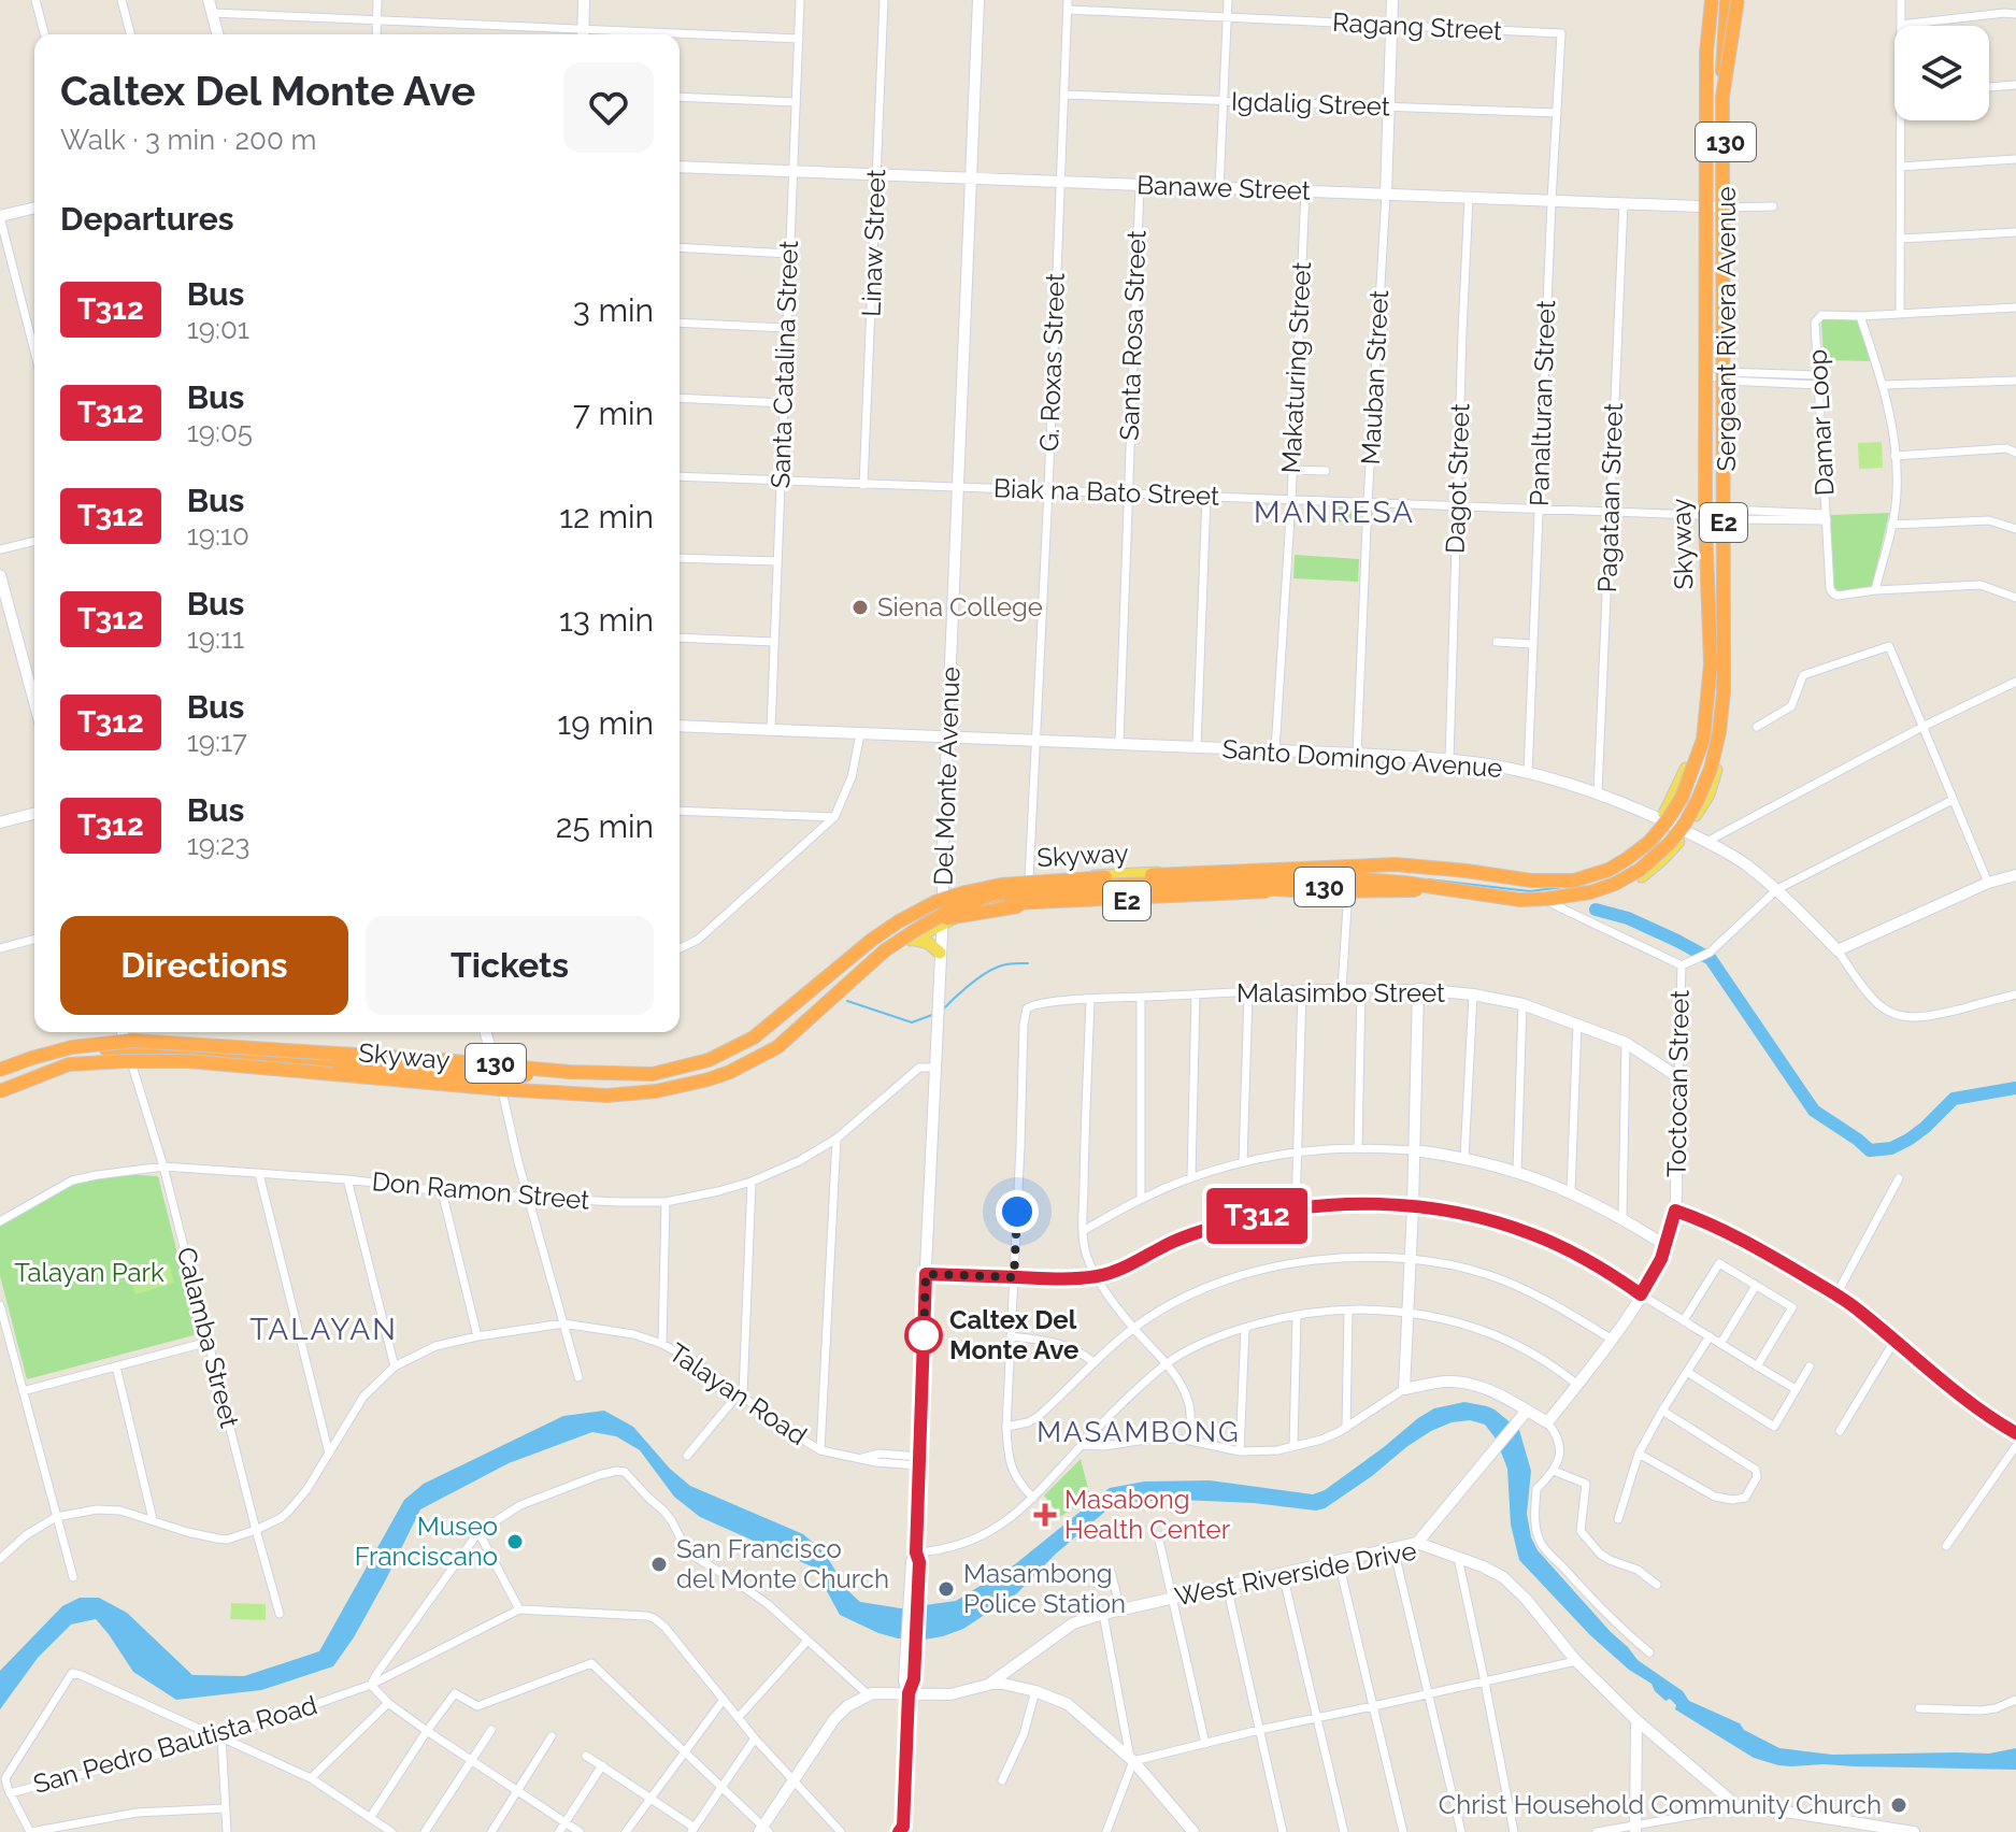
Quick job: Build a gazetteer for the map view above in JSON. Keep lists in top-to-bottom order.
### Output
{
  "streets": {
    "highway": ["E2", "Skyway"],
    "main road": ["130", "Sergeant Rivera Avenue"],
    "street": [
      "Ragang Street",
      "Igdalig Street",
      "Banawe Street",
      "Linaw Street",
      "Santa Rosa Street",
      "G. Roxas Street",
      "Santa Catalina Street",
      "Makaturing Street",
      "Mauban Street",
      "Panalturan Street",
      "Damar Loop",
      "Dagot Street",
      "Biak na Bato Street",
      "Pagataan Street",
      "Santo Domingo Avenue",
      "Del Monte Avenue",
      "Malasimbo Street",
      "Toctocan Street",
      "Don Ramon Street",
      "Calamba Street",
      "Talayan Road",
      "West Riverside Drive",
      "San Pedro Bautista Road"
    ]
  },
  "crossings": [
    ["Ragang Street", "G. Roxas Street"],
    ["Ragang Street", "Mauban Street"],
    ["Ragang Street", "Panalturan Street"],
    ["Igdalig Street", "G. Roxas Street"],
    ["Igdalig Street", "Mauban Street"],
    ["Igdalig Street", "Panalturan Street"],
    ["130", "Sergeant Rivera Avenue"],
    ["130", "G. Roxas Street"],
    ["130", "Skyway"],
    ["130", "Santo Domingo Avenue"],
    ["130", "Del Monte Avenue"],
    ["130", "Calamba Street"],
    ["Banawe Street", "Linaw Street"],
    ["Banawe Street", "Sergeant Rivera Avenue"],
    ["Banawe Street", "Santa Rosa Street"],
    ["Banawe Street", "G. Roxas Street"],
    ["Banawe Street", "Santa Catalina Street"],
    ["Banawe Street", "Makaturing Street"],
    ["Banawe Street", "Mauban Street"],
    ["Banawe Street", "Panalturan Street"],
    ["Banawe Street", "Dagot Street"],
    ["Banawe Street", "Pagataan Street"],
    ["Banawe Street", "Del Monte Avenue"],
    ["Linaw Street", "Biak na Bato Street"],
    ["Sergeant Rivera Avenue", "Biak na Bato Street"],
    ["Sergeant Rivera Avenue", "Skyway"],
    ["Sergeant Rivera Avenue", "Santo Domingo Avenue"],
    ["Santa Rosa Street", "Biak na Bato Street"],
    ["Santa Rosa Street", "Santo Domingo Avenue"],
    ["G. Roxas Street", "Biak na Bato Street"],
    ["G. Roxas Street", "Santo Domingo Avenue"],
    ["Santa Catalina Street", "Biak na Bato Street"],
    ["Santa Catalina Street", "Santo Domingo Avenue"],
    ["Makaturing Street", "Biak na Bato Street"],
    ["Makaturing Street", "Santo Domingo Avenue"],
    ["Mauban Street", "Biak na Bato Street"],
    ["Mauban Street", "Santo Domingo Avenue"],
    ["Panalturan Street", "Biak na Bato Street"],
    ["Panalturan Street", "Santo Domingo Avenue"],
    ["Damar Loop", "Biak na Bato Street"],
    ["Dagot Street", "Biak na Bato Street"],
    ["Dagot Street", "Santo Domingo Avenue"],
    ["Biak na Bato Street", "Pagataan Street"],
    ["Biak na Bato Street", "Del Monte Avenue"],
    ["Pagataan Street", "Santo Domingo Avenue"],
    ["Skyway", "Del Monte Avenue"],
    ["Santo Domingo Avenue", "Del Monte Avenue"],
    ["Del Monte Avenue", "Don Ramon Street"],
    ["Del Monte Avenue", "Talayan Road"],
    ["Del Monte Avenue", "West Riverside Drive"],
    ["Malasimbo Street", "Toctocan Street"],
    ["Don Ramon Street", "Calamba Street"],
    ["Calamba Street", "Talayan Road"]
  ],
  "districts": ["MANRESA", "TALAYAN", "MASAMBONG"],
  "parks": ["Talayan Park"],
  "places": {
    "other": [
      "Siena College",
      "Caltex Del Monte Ave",
      "Museo Franciscano",
      "San Francisco del Monte Church",
      "Masambong Police Station",
      "Christ Household Community Church"
    ],
    "health": ["Masabong Health Center"]
  },
  "lines": ["bus line T312"],
  "page": {
    "on_map": "T312",
    "heading": [
      ["Caltex Del Monte Ave", "Walk · 3 min · 200 m"],
      "Departures"
    ],
    "list": [
      {
        "mark": "T312",
        "name": "Bus",
        "note": "19:01",
        "value": "3 min"
      },
      {
        "mark": "T312",
        "name": "Bus",
        "note": "19:05",
        "value": "7 min"
      },
      {
        "mark": "T312",
        "name": "Bus",
        "note": "19:10",
        "value": "12 min"
      },
      {
        "mark": "T312",
        "name": "Bus",
        "note": "19:11",
        "value": "13 min"
      },
      {
        "mark": "T312",
        "name": "Bus",
        "note": "19:17",
        "value": "19 min"
      },
      {
        "mark": "T312",
        "name": "Bus",
        "note": "19:23",
        "value": "25 min"
      }
    ],
    "buttons": ["Directions", "Tickets"]
  }
}
